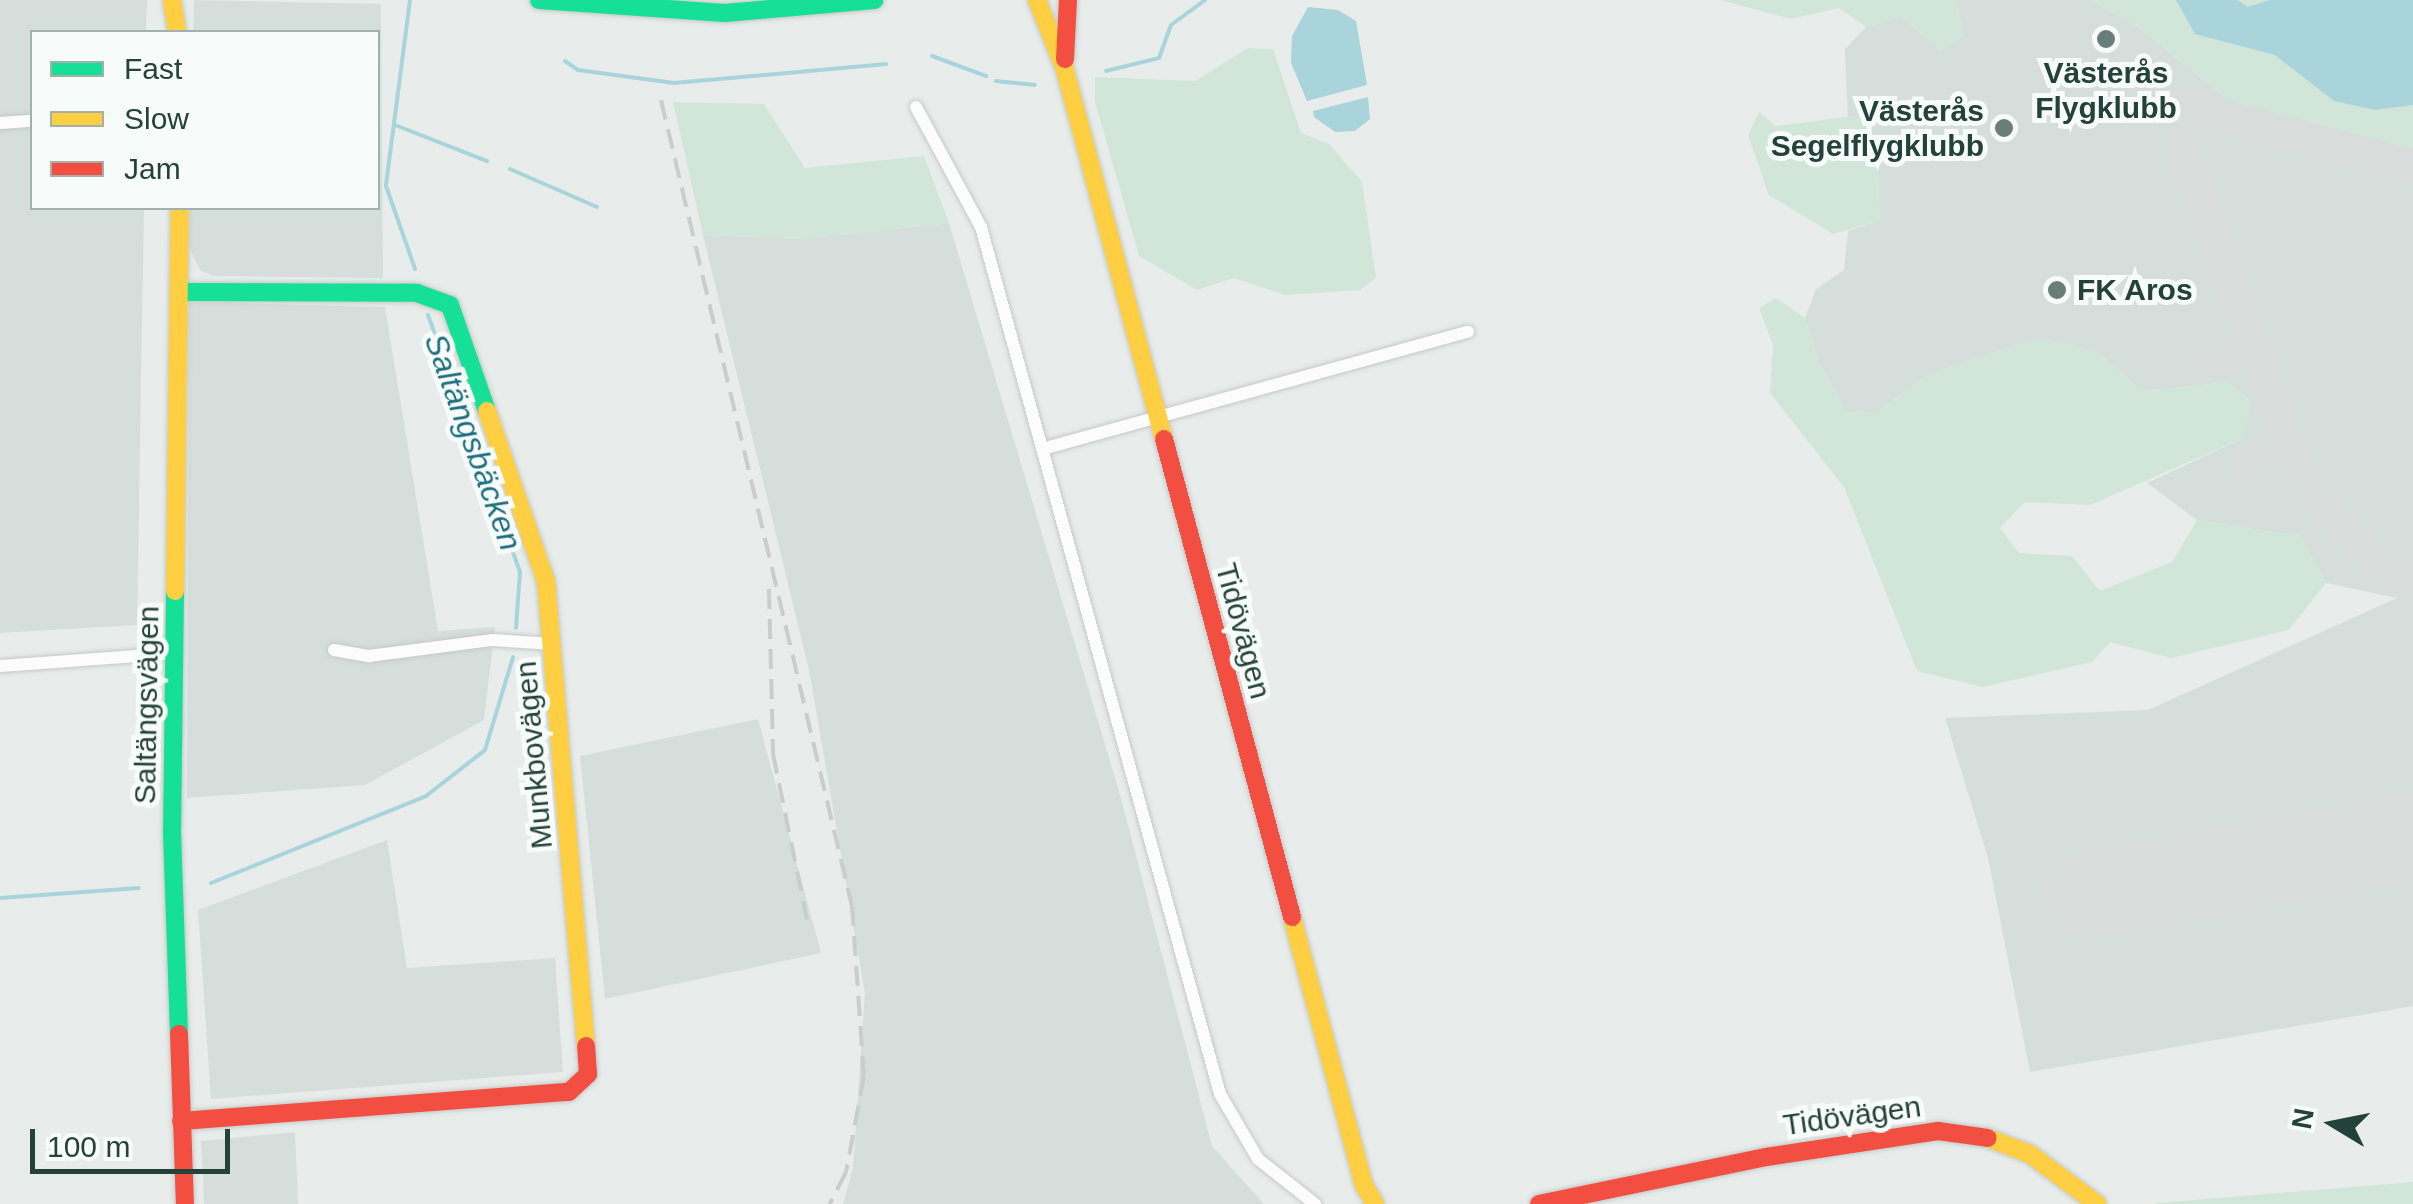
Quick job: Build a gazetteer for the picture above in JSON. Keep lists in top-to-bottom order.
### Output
{
  "streets": {
    "street": ["Tidövägen", "Saltängsvägen", "Munkbovägen"]
  },
  "crossings": [
    ["Saltängsvägen", "Munkbovägen"]
  ],
  "water": ["Saltängsbäcken"],
  "places": ["Västerås Flygklubb", "Västerås Segelflygklubb", "FK Aros"],
  "legend": ["Fast", "Slow", "Jam"],
  "scale_bar": "100 m",
  "north": "left"
}
